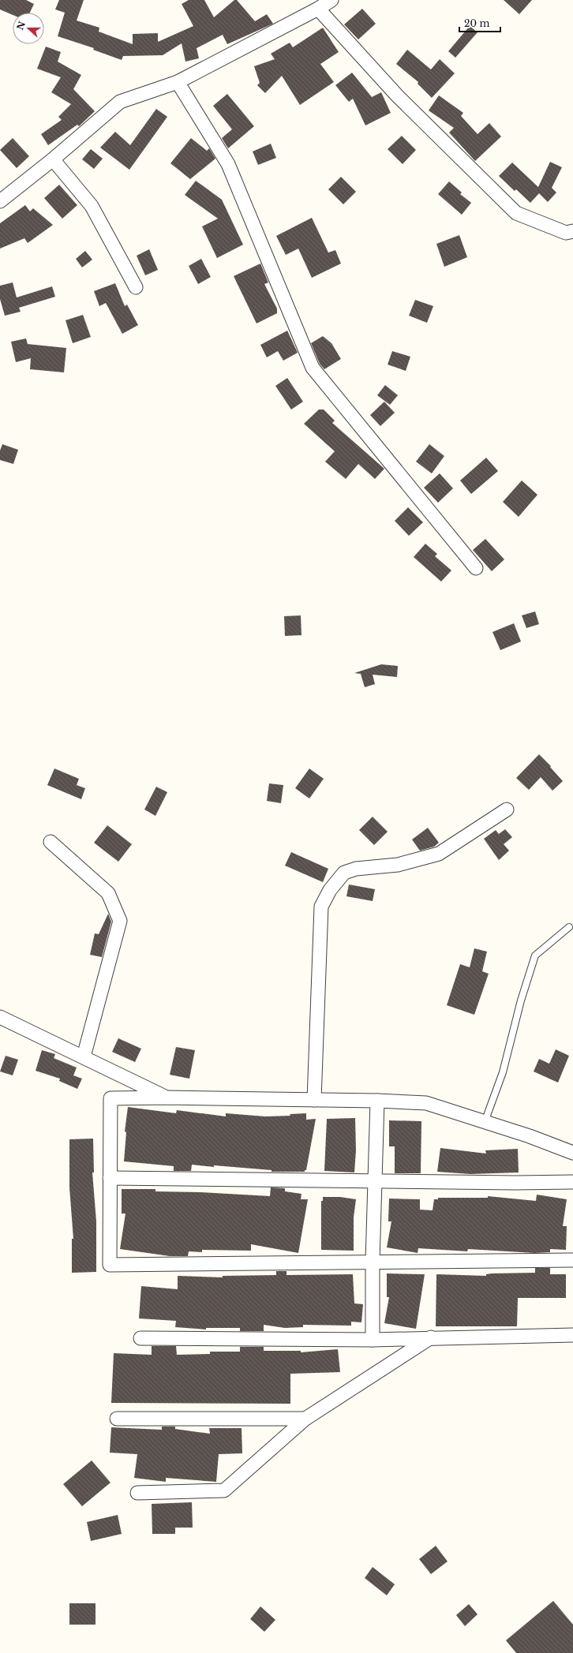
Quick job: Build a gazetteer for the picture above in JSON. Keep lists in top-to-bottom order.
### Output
{
  "scale_bar": "20 m",
  "north": "left"
}
